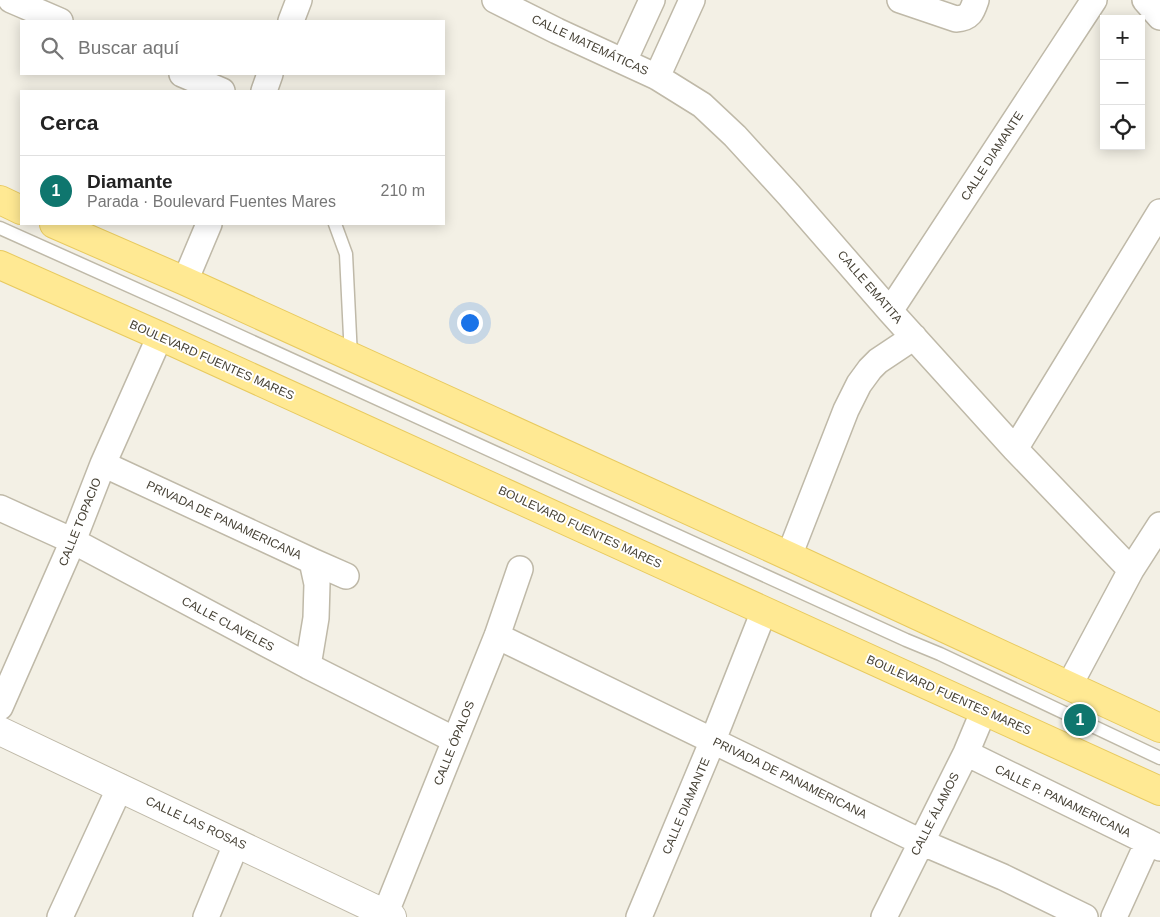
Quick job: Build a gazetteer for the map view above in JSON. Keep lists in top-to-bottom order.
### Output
{
  "streets": {
    "main road": ["BOULEVARD FUENTES MARES"],
    "street": [
      "CALLE MATEMÁTICAS",
      "CALLE DIAMANTE",
      "CALLE EMATITA",
      "PRIVADA DE PANAMERICANA",
      "CALLE TOPACIO",
      "CALLE CLAVELES",
      "CALLE ÓPALOS",
      "CALLE P. PANAMERICANA",
      "CALLE ÁLAMOS",
      "CALLE LAS ROSAS"
    ]
  },
  "crossings": [
    ["CALLE MATEMÁTICAS", "CALLE EMATITA"],
    ["CALLE DIAMANTE", "CALLE EMATITA"],
    ["CALLE DIAMANTE", "BOULEVARD FUENTES MARES"],
    ["CALLE DIAMANTE", "PRIVADA DE PANAMERICANA"],
    ["BOULEVARD FUENTES MARES", "CALLE TOPACIO"],
    ["BOULEVARD FUENTES MARES", "CALLE ÁLAMOS"],
    ["PRIVADA DE PANAMERICANA", "CALLE TOPACIO"],
    ["PRIVADA DE PANAMERICANA", "CALLE ÓPALOS"],
    ["PRIVADA DE PANAMERICANA", "CALLE ÁLAMOS"],
    ["CALLE TOPACIO", "CALLE CLAVELES"],
    ["CALLE CLAVELES", "CALLE ÓPALOS"],
    ["CALLE ÓPALOS", "CALLE LAS ROSAS"],
    ["CALLE P. PANAMERICANA", "CALLE ÁLAMOS"]
  ],
  "page": {
    "map_buttons": ["+", "−"],
    "search": "Buscar aquí",
    "heading": "Cerca",
    "list": [
      {
        "mark": "1",
        "name": "Diamante",
        "note": "Parada · Boulevard Fuentes Mares",
        "value": "210 m"
      }
    ],
    "pins": "1"
  }
}
